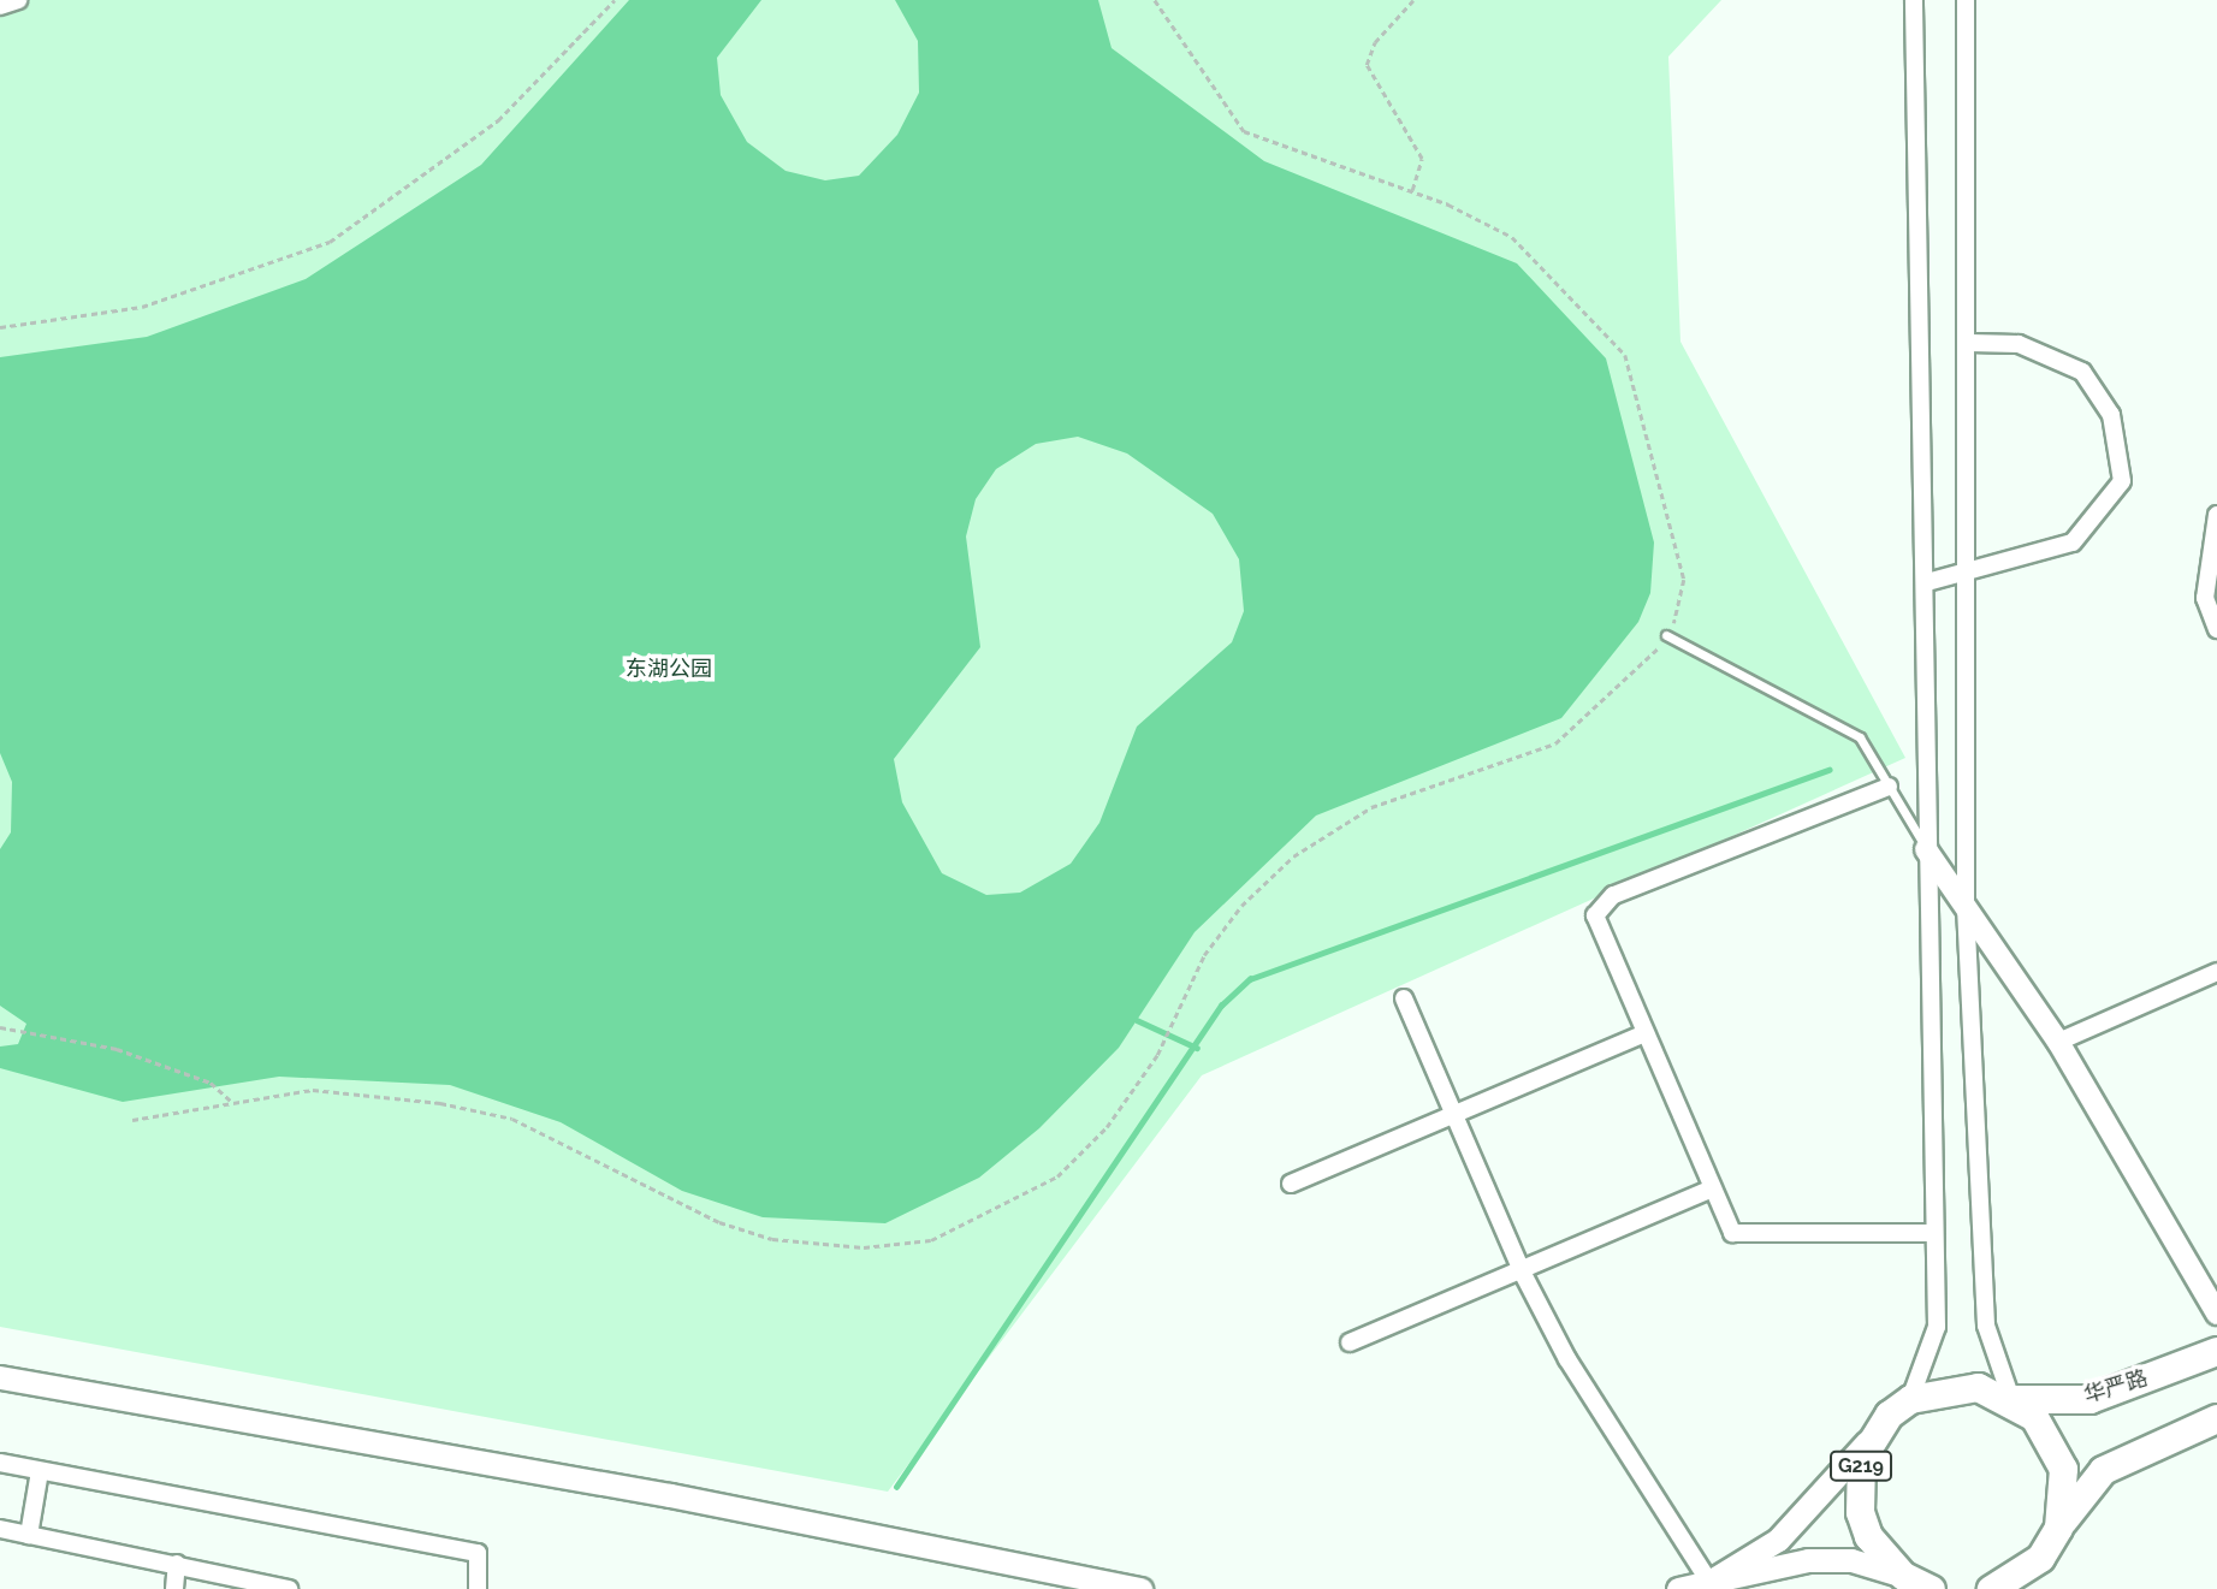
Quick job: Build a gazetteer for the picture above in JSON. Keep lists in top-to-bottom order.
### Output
{
  "streets": {
    "highway": ["华严路", "G219"]
  },
  "crossings": [
    ["华严路", "G219"]
  ],
  "parks": ["东湖公园"]
}
